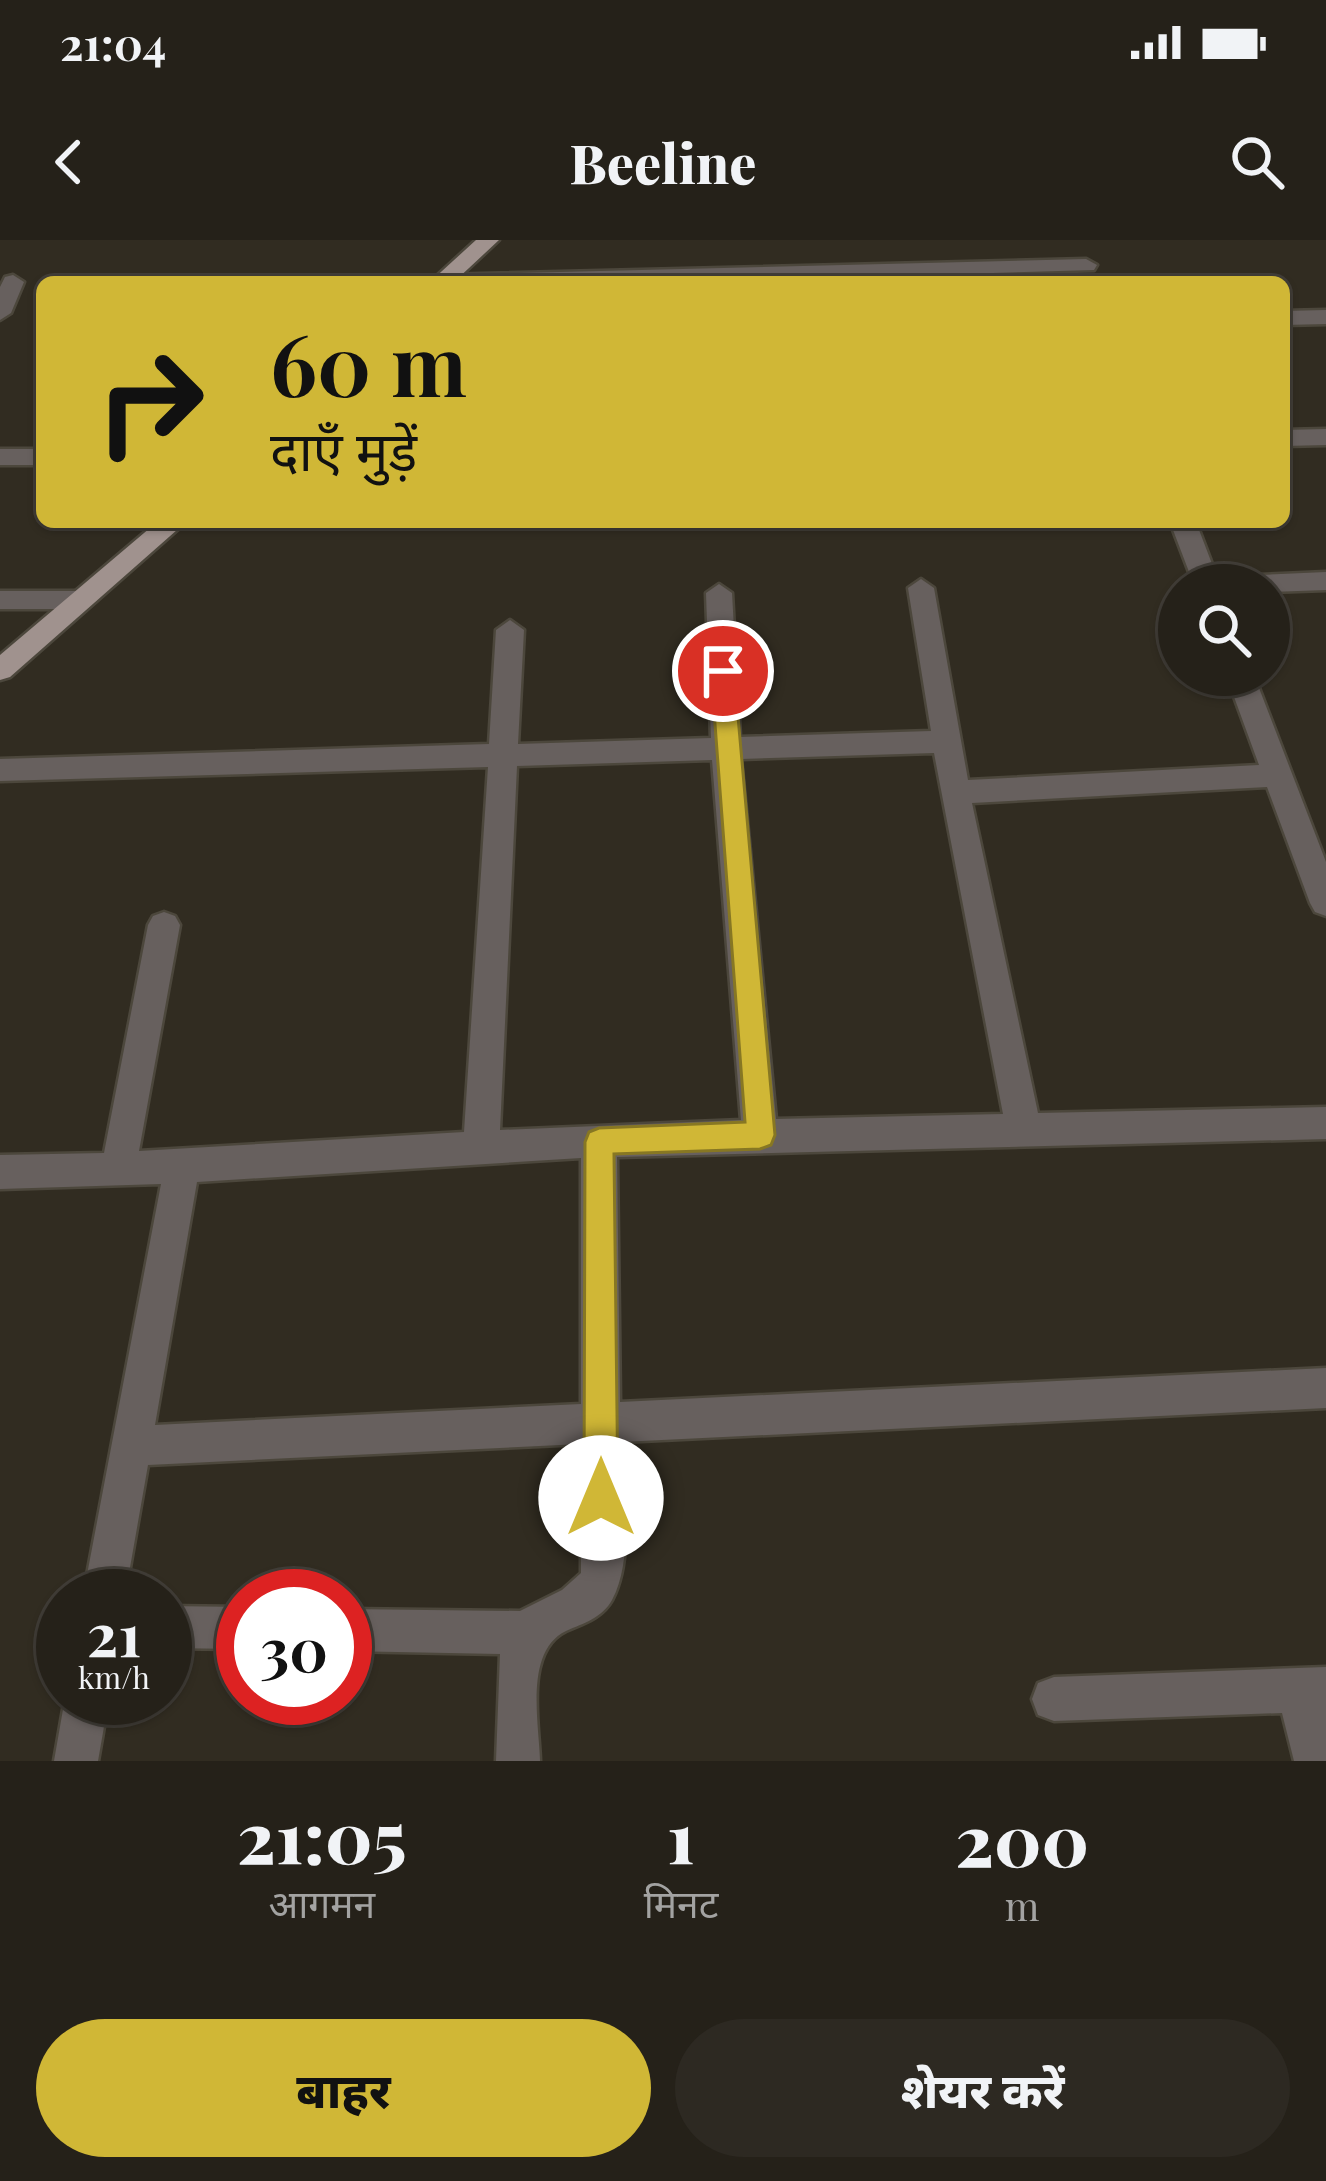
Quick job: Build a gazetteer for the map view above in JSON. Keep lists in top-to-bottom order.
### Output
{
  "page": {
    "status": "21:04",
    "header": "Beeline",
    "turn": ["60 m", "दाएँ मुड़ें"],
    "speed": "21 km/h",
    "limit": "30",
    "eta": [
      "21:05",
      "आगमन",
      "1",
      "मिनट",
      "200",
      "m"
    ],
    "buttons": ["बाहर", "शेयर करें"]
  }
}
